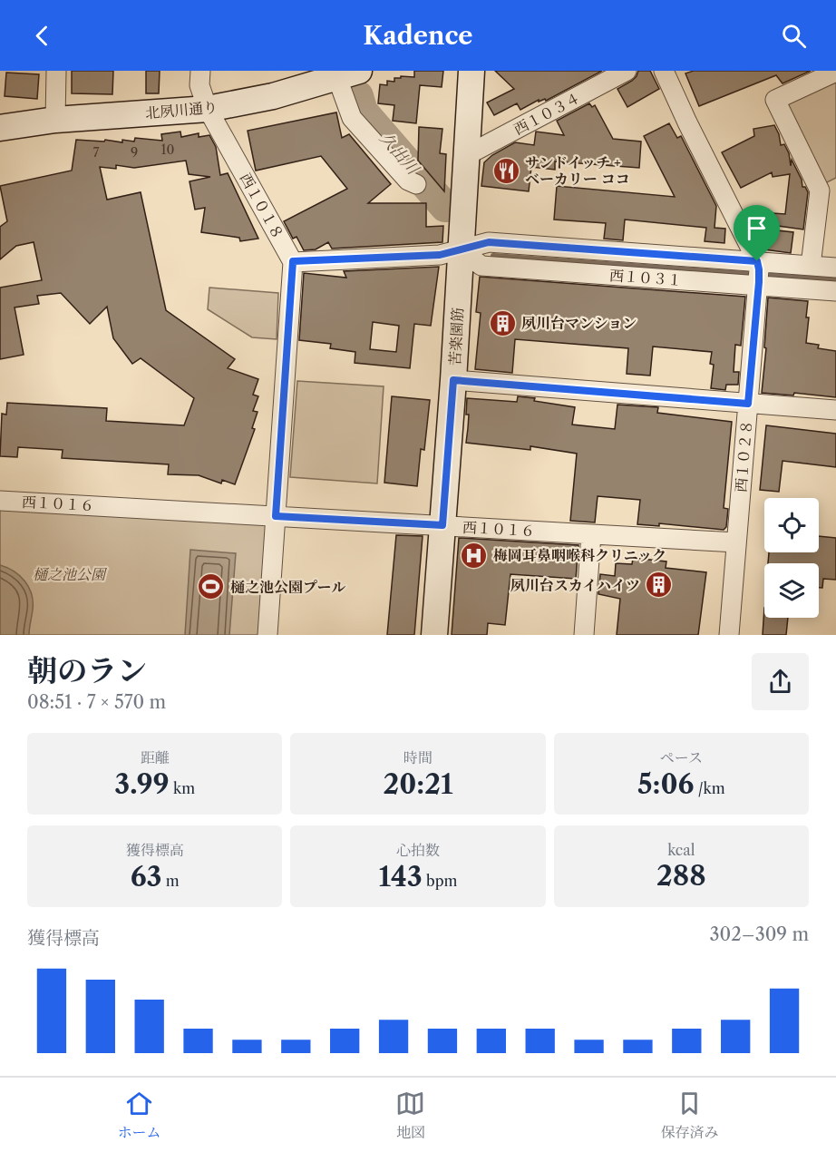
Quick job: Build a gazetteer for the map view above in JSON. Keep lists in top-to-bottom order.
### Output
{
  "streets": {
    "street": [
      "北夙川通り",
      "西１０３４",
      "西１０１８",
      "苦楽園筋",
      "西１０２８",
      "西１０１６"
    ]
  },
  "crossings": [
    ["北夙川通り", "西１０１８"],
    ["西１０３４", "苦楽園筋"],
    ["苦楽園筋", "西１０１６"],
    ["西１０２８", "西１０１６"]
  ],
  "water": ["久出川"],
  "parks": ["樋之池公園"],
  "places": {
    "restaurant": ["サンドイッチ + ベーカリー ココ"],
    "building": ["夙川台マンション", "夙川台スカイハイツ"],
    "hospital": ["梅岡耳鼻咽喉科クリニック"],
    "sports": ["樋之池公園プール"]
  },
  "house_numbers": ["10", "7", "9"],
  "page": {
    "header": "Kadence",
    "heading": ["朝のラン", "08:51 · 7 × 570 m"],
    "stats": [
      ["距離", "3.99 km"],
      ["時間", "20:21"],
      ["ペース", "5:06 /km"],
      ["獲得標高", "63 m"],
      ["心拍数", "143 bpm"],
      ["kcal", "288"]
    ],
    "chart": ["獲得標高", "302–309 m"],
    "tabs": ["ホーム", "地図", "保存済み"]
  }
}
